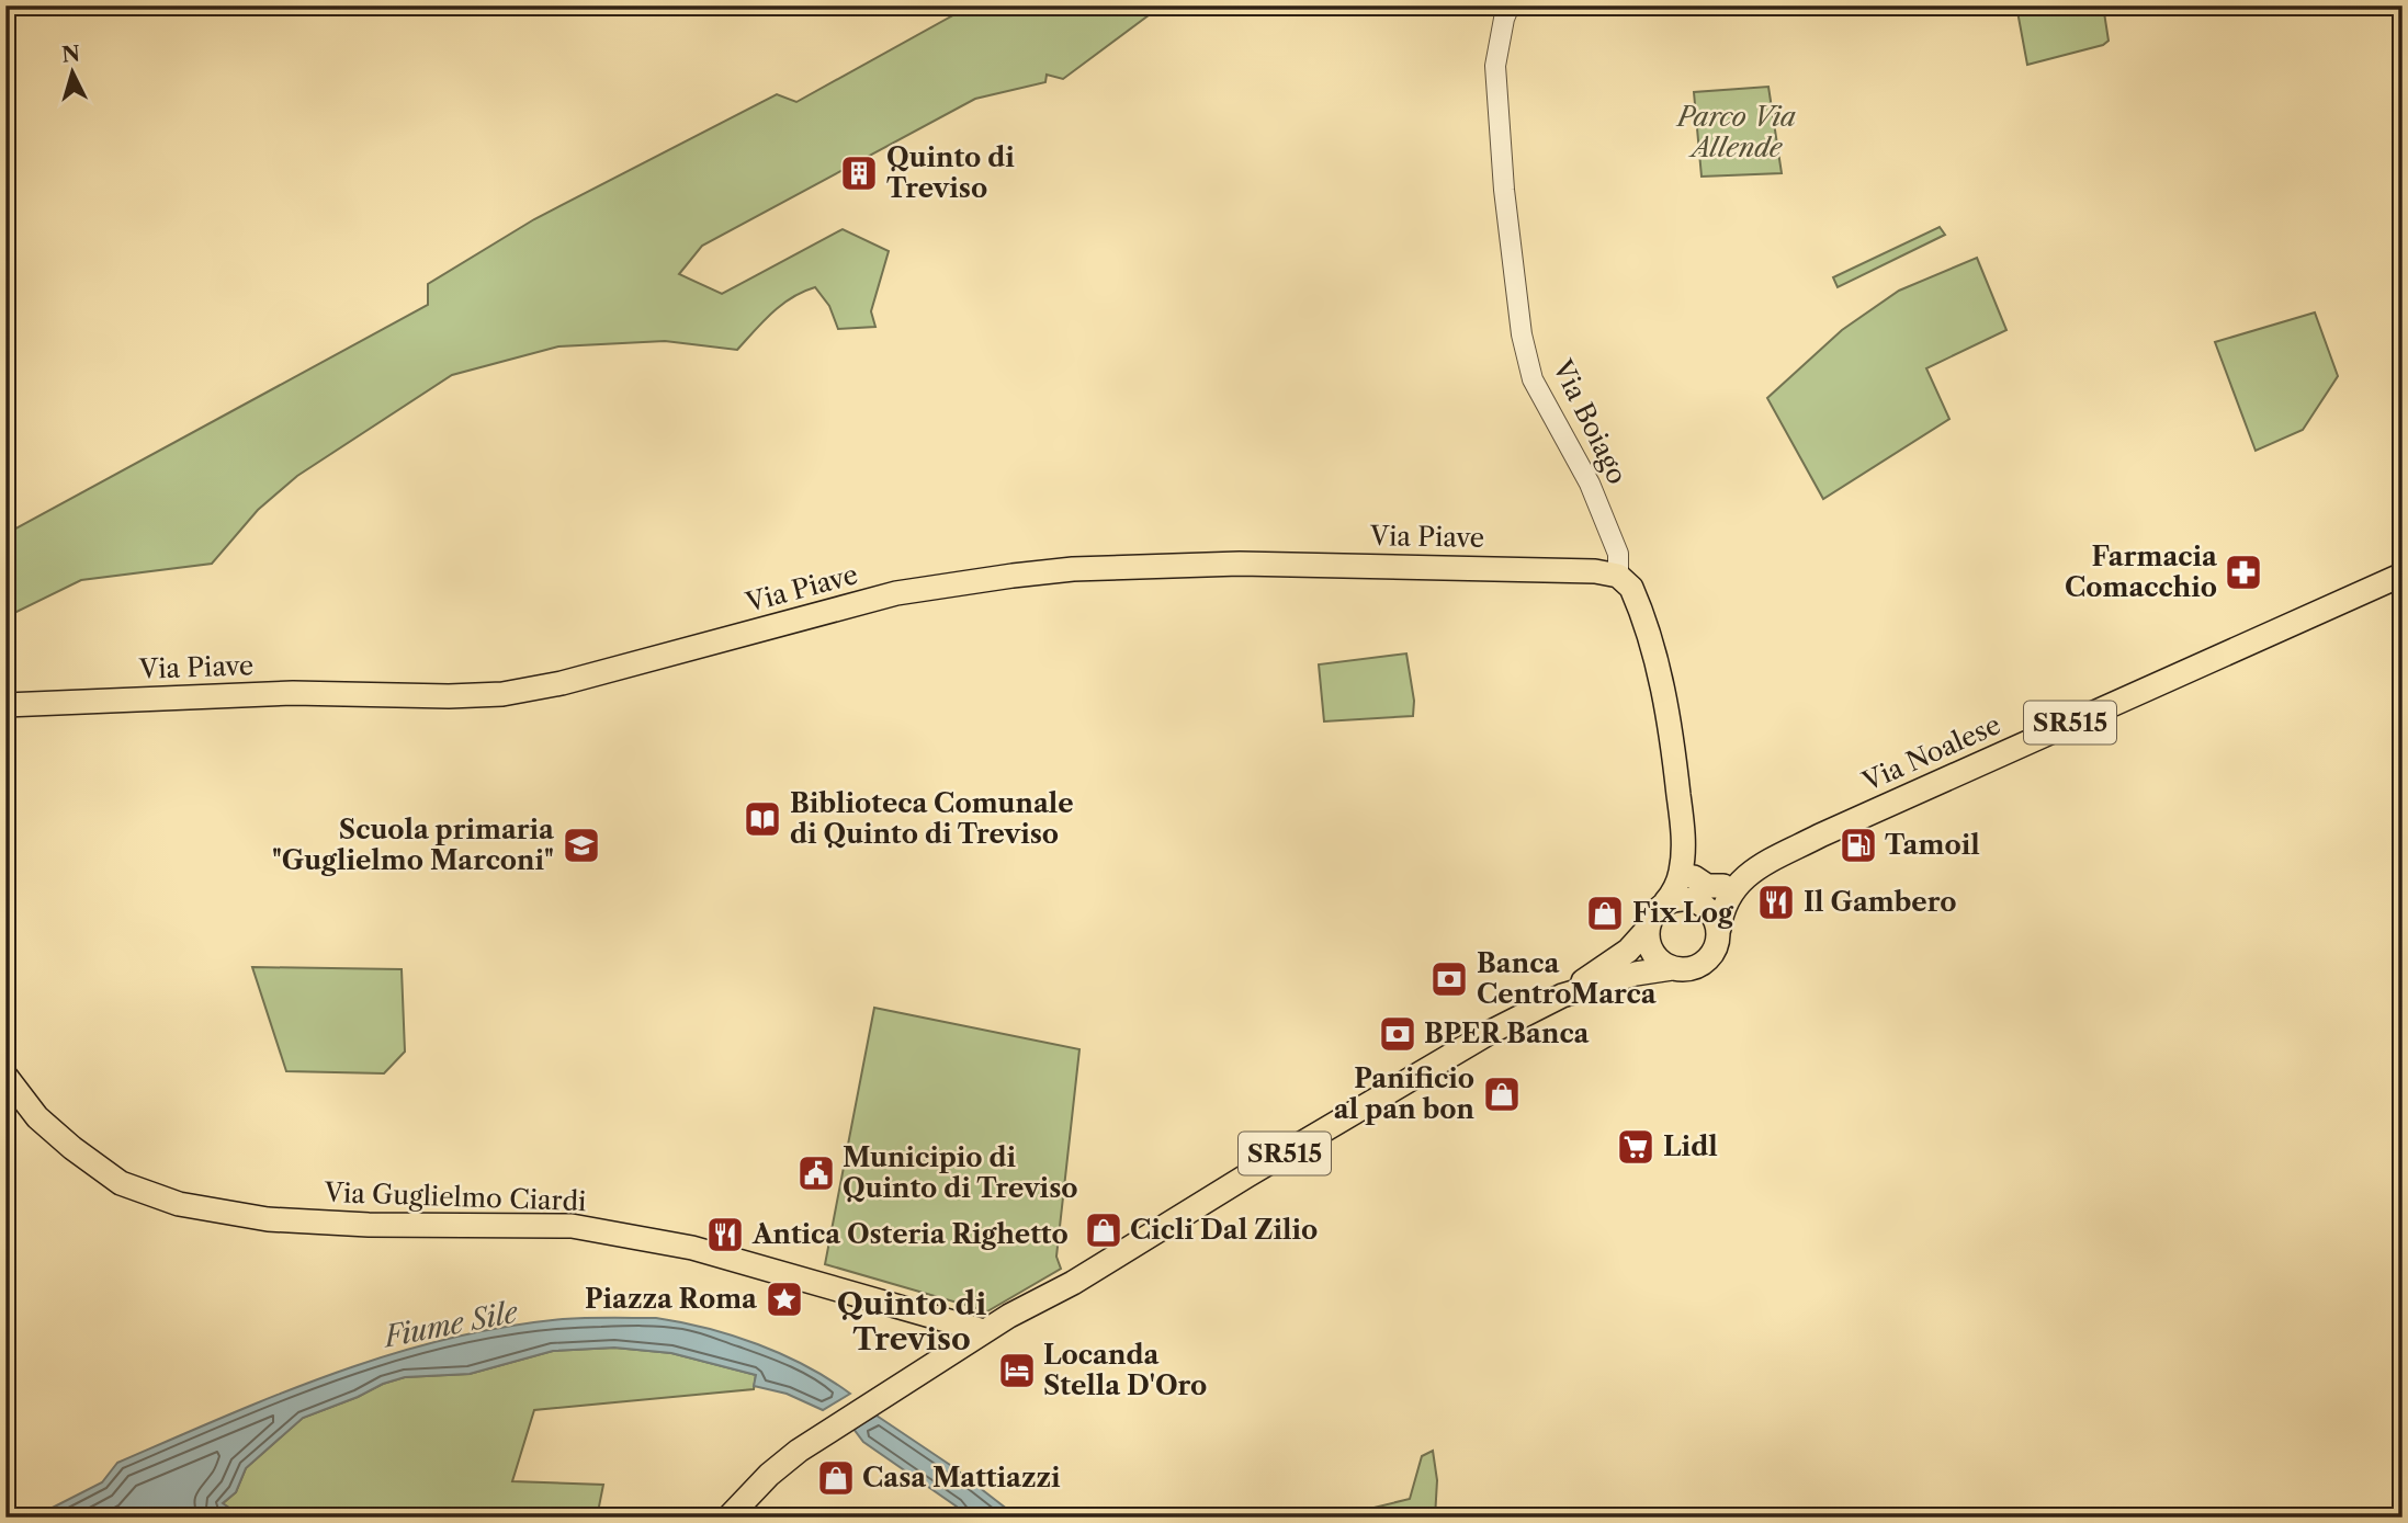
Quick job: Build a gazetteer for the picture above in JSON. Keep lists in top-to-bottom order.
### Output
{
  "streets": {
    "main road": [
      "Via Boiago",
      "Via Piave",
      "SR515",
      "Via Noalese",
      "Via Guglielmo Ciardi"
    ]
  },
  "crossings": [
    ["Via Boiago", "Via Piave"],
    ["Via Boiago", "SR515"],
    ["Via Boiago", "Via Noalese"],
    ["SR515", "Via Noalese"],
    ["SR515", "Via Guglielmo Ciardi"]
  ],
  "districts": ["Quinto di Treviso"],
  "water": ["Fiume Sile"],
  "parks": ["Parco Via Allende"],
  "places": {
    "building": ["Quinto di Treviso"],
    "pharmacy": ["Farmacia Comacchio"],
    "library": ["Biblioteca Comunale di Quinto di Treviso"],
    "school or university": ["Scuola primaria \"Guglielmo Marconi\""],
    "fuel station": ["Tamoil"],
    "restaurant": ["Il Gambero", "Antica Osteria Righetto"],
    "shop": [
      "Fix Log",
      "Panificio al pan bon",
      "Cicli Dal Zilio",
      "Casa Mattiazzi"
    ],
    "bank": ["Banca CentroMarca", "BPER Banca"],
    "supermarket": ["Lidl"],
    "public building": ["Municipio di Quinto di Treviso"],
    "place": ["Piazza Roma"],
    "hotel": ["Locanda Stella D'Oro"]
  },
  "north": "top"
}
